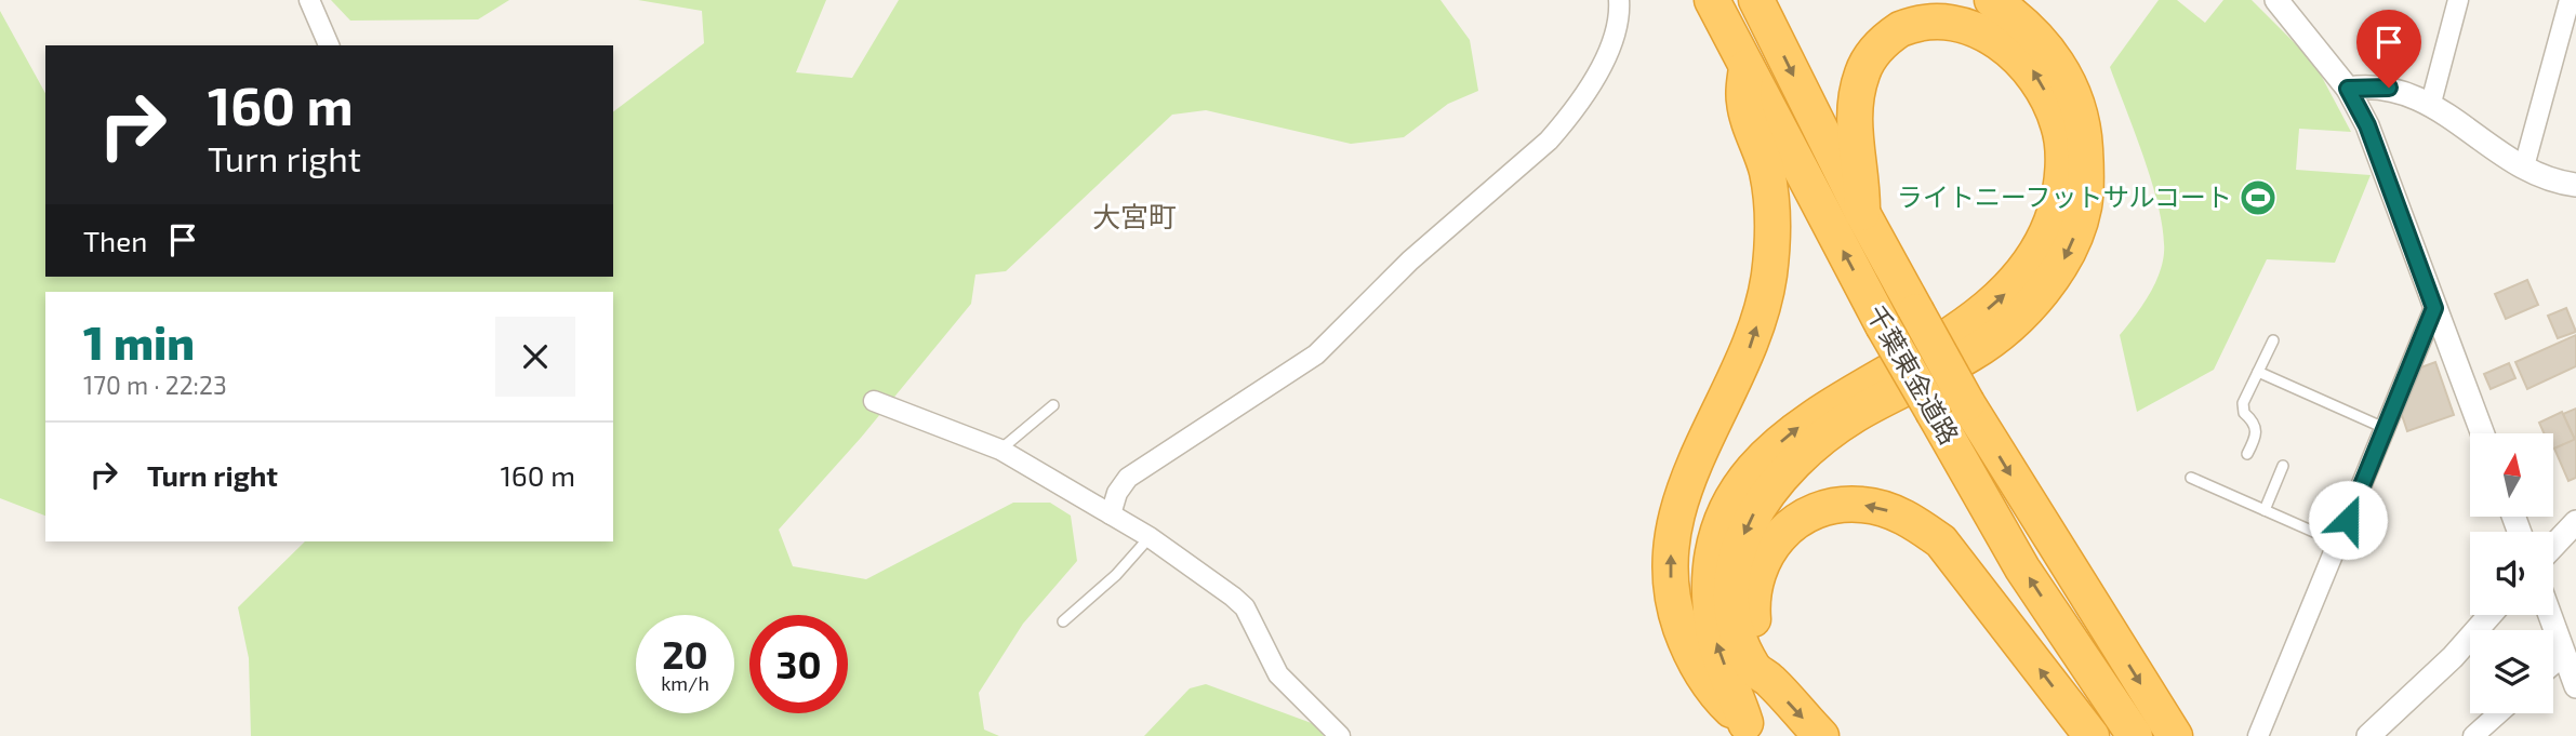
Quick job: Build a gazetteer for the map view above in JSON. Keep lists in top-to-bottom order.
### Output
{
  "streets": {
    "highway": ["千葉東金道路"]
  },
  "districts": ["大宮町"],
  "places": {
    "sports": ["ライトニーフットサルコート"]
  },
  "north": "top",
  "page": {
    "turn": ["160 m", "Turn right"],
    "then": "Then",
    "heading": ["1 min", "170 m · 22:23"],
    "list": [
      {
        "name": "Turn right",
        "value": "160 m"
      }
    ],
    "speed": "20 km/h",
    "limit": "30"
  }
}
